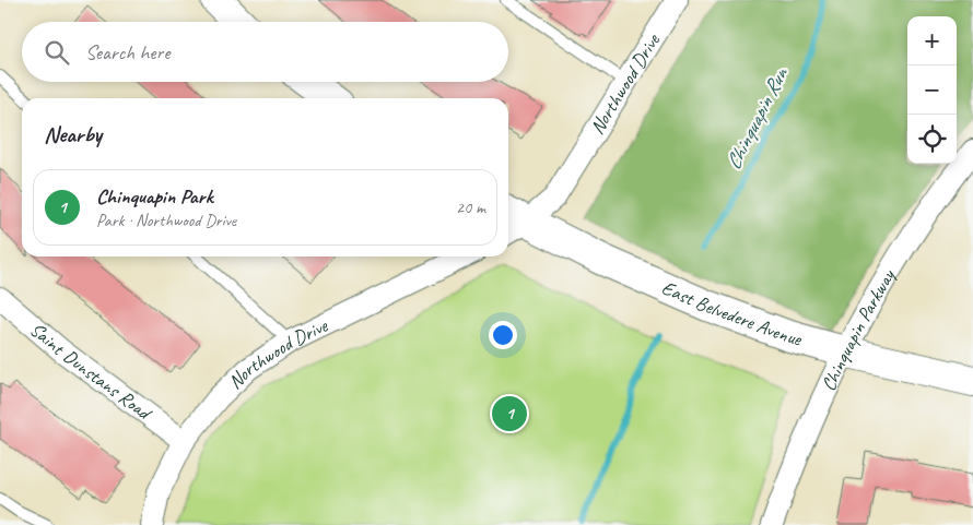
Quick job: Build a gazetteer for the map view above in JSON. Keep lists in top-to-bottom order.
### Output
{
  "streets": {
    "main road": ["East Belvedere Avenue"],
    "street": ["Northwood Drive", "Chinquapin Parkway", "Saint Dunstans Road"]
  },
  "crossings": [
    ["Northwood Drive", "East Belvedere Avenue"],
    ["Northwood Drive", "Saint Dunstans Road"],
    ["East Belvedere Avenue", "Chinquapin Parkway"]
  ],
  "water": ["Chinquapin Run"],
  "page": {
    "map_buttons": ["+", "−"],
    "search": "Search here",
    "heading": "Nearby",
    "list": [
      {
        "mark": "1",
        "name": "Chinquapin Park",
        "note": "Park · Northwood Drive",
        "value": "20 m"
      }
    ],
    "pins": "1"
  }
}
